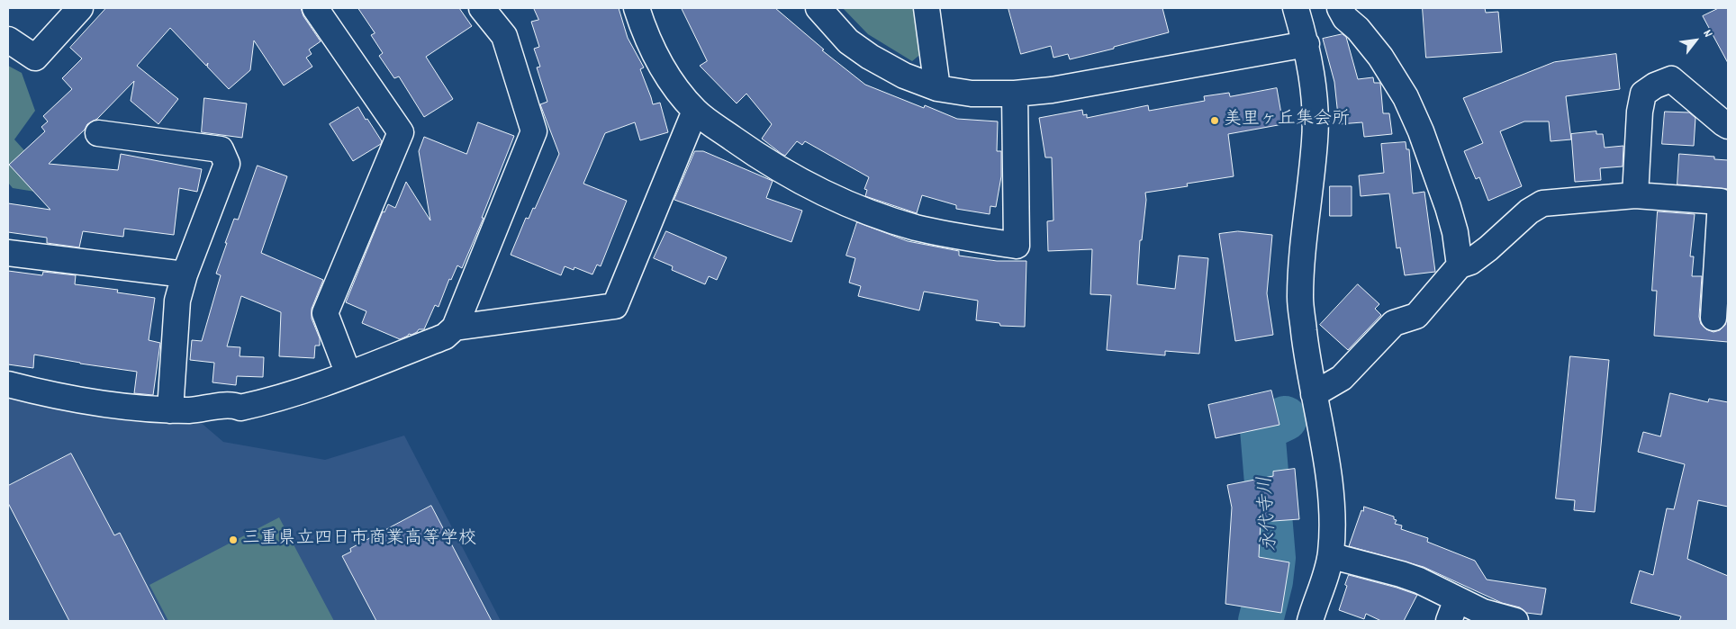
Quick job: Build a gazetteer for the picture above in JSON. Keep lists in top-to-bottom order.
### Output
{
  "water": ["永代寺川"],
  "places": ["美里ヶ丘集会所", "三重県立四日市商業高等学校"],
  "north": "top right"
}
